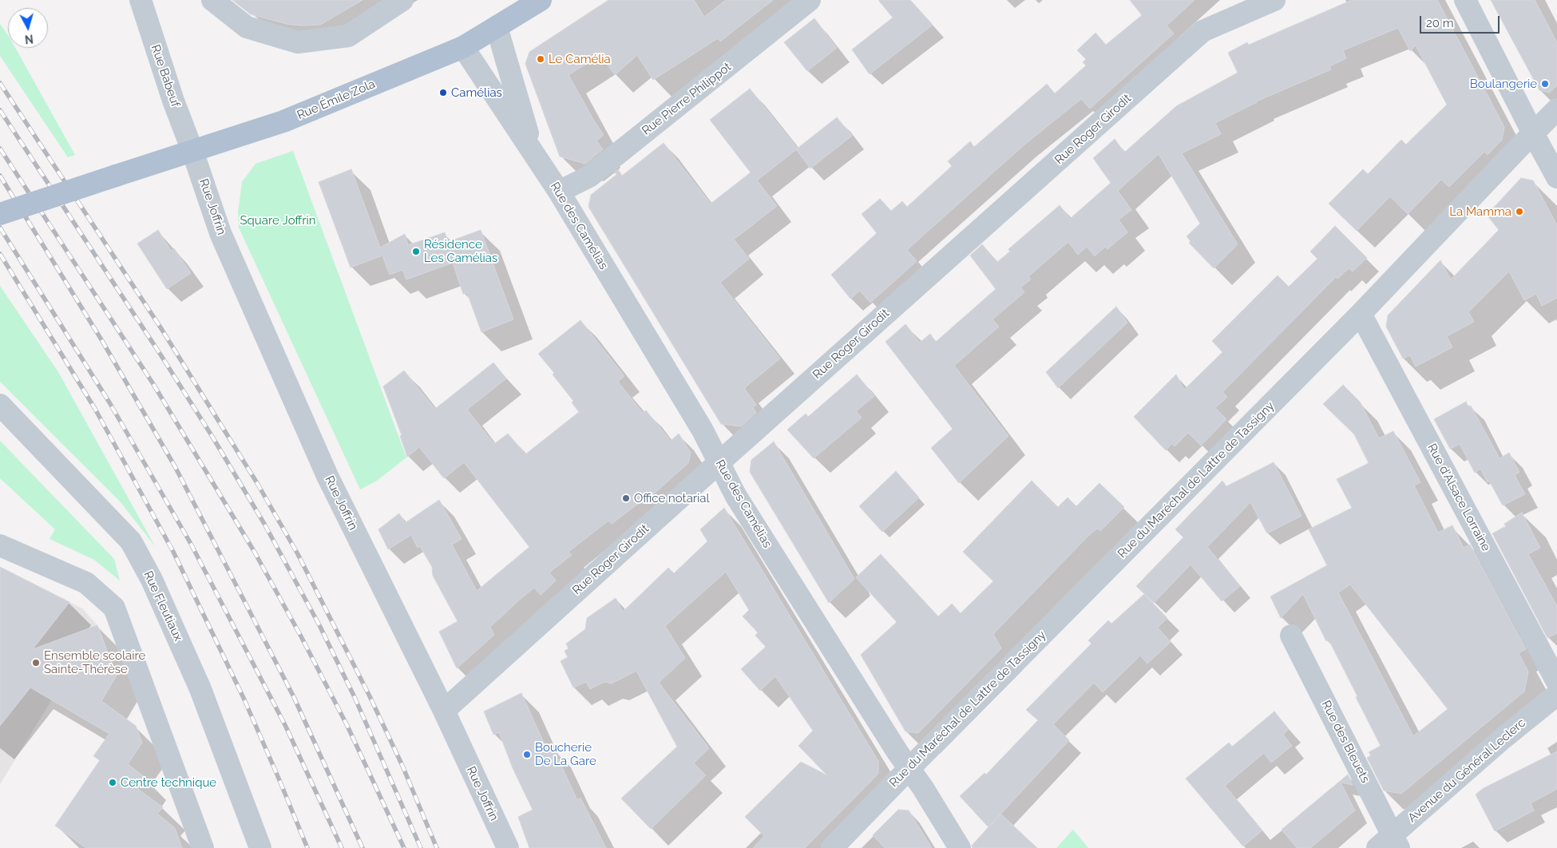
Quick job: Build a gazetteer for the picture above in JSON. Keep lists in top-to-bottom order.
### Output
{
  "streets": {
    "main road": ["Rue Émile Zola"],
    "street": [
      "Rue Babeuf",
      "Rue Pierre Philippot",
      "Rue Roger Girodit",
      "Rue Joffrin",
      "Rue des Camélias",
      "Rue du Maréchal de Lattre de Tassigny",
      "Rue d'Alsace Lorraine",
      "Rue Fleutiaux",
      "Rue des Bleuets",
      "Avenue du Général Leclerc"
    ]
  },
  "crossings": [
    ["Rue Babeuf", "Rue Émile Zola"],
    ["Rue Babeuf", "Rue Joffrin"],
    ["Rue Pierre Philippot", "Rue des Camélias"],
    ["Rue Émile Zola", "Rue Joffrin"],
    ["Rue Émile Zola", "Rue des Camélias"],
    ["Rue Roger Girodit", "Rue Joffrin"],
    ["Rue Roger Girodit", "Rue des Camélias"],
    ["Rue des Camélias", "Rue du Maréchal de Lattre de Tassigny"],
    ["Rue du Maréchal de Lattre de Tassigny", "Rue d'Alsace Lorraine"],
    ["Rue des Bleuets", "Avenue du Général Leclerc"]
  ],
  "parks": ["Square Joffrin"],
  "places": [
    "Le Camélia",
    "Boulangerie",
    "Camélias",
    "La Mamma",
    "Résidence Les Camélias",
    "Office notarial",
    "Ensemble scolaire Sainte-Thérèse",
    "Boucherie De La Gare",
    "Centre technique"
  ],
  "scale_bar": "20 m",
  "north": "bottom"
}
